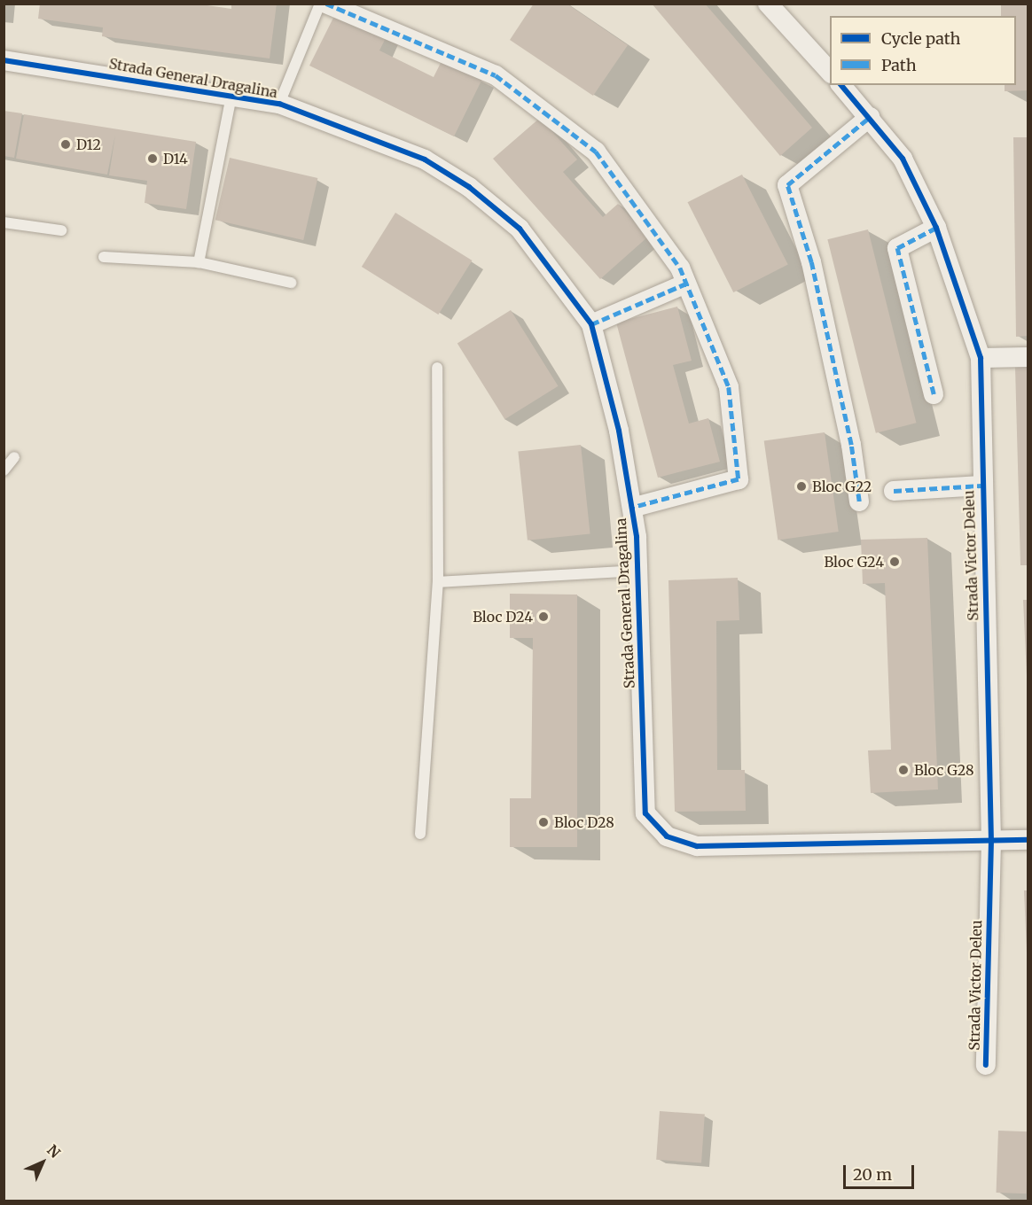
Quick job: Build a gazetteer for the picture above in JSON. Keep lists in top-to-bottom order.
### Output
{
  "streets": {
    "street": ["Strada General Dragalina", "Strada Victor Deleu"]
  },
  "crossings": [
    ["Strada General Dragalina", "Strada Victor Deleu"]
  ],
  "places": [
    "D12",
    "D14",
    "Bloc G22",
    "Bloc G24",
    "Bloc D24",
    "Bloc G28",
    "Bloc D28"
  ],
  "legend": ["Cycle path", "Path"],
  "scale_bar": "20 m",
  "north": "top right"
}
